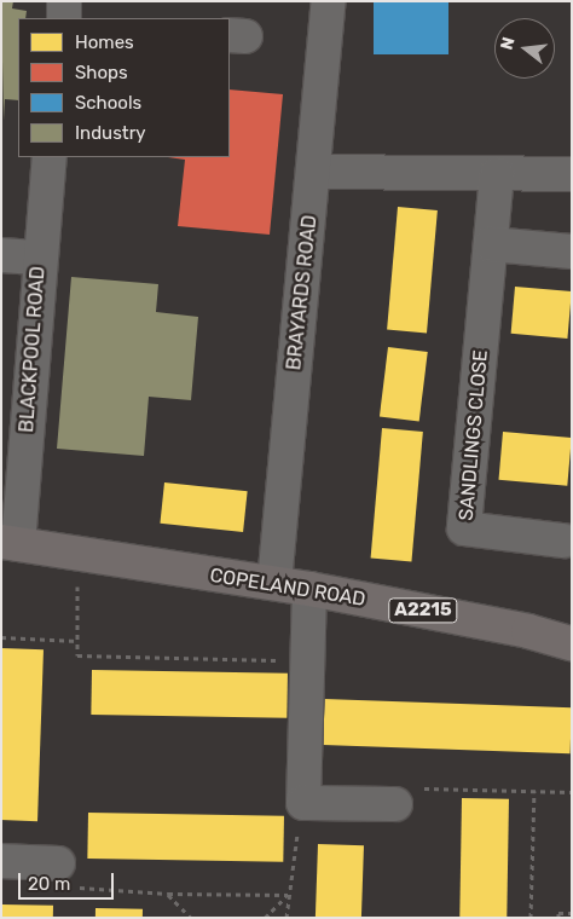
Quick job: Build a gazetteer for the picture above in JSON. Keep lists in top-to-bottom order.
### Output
{
  "streets": {
    "main road": ["COPELAND ROAD", "A2215"],
    "street": ["BRAYARDS ROAD", "BLACKPOOL ROAD", "SANDLINGS CLOSE"]
  },
  "crossings": [
    ["BRAYARDS ROAD", "COPELAND ROAD"],
    ["BLACKPOOL ROAD", "COPELAND ROAD"]
  ],
  "legend": [
    "Homes",
    "Shops",
    "Schools",
    "Industry"
  ],
  "scale_bar": "20 m",
  "north": "left"
}
